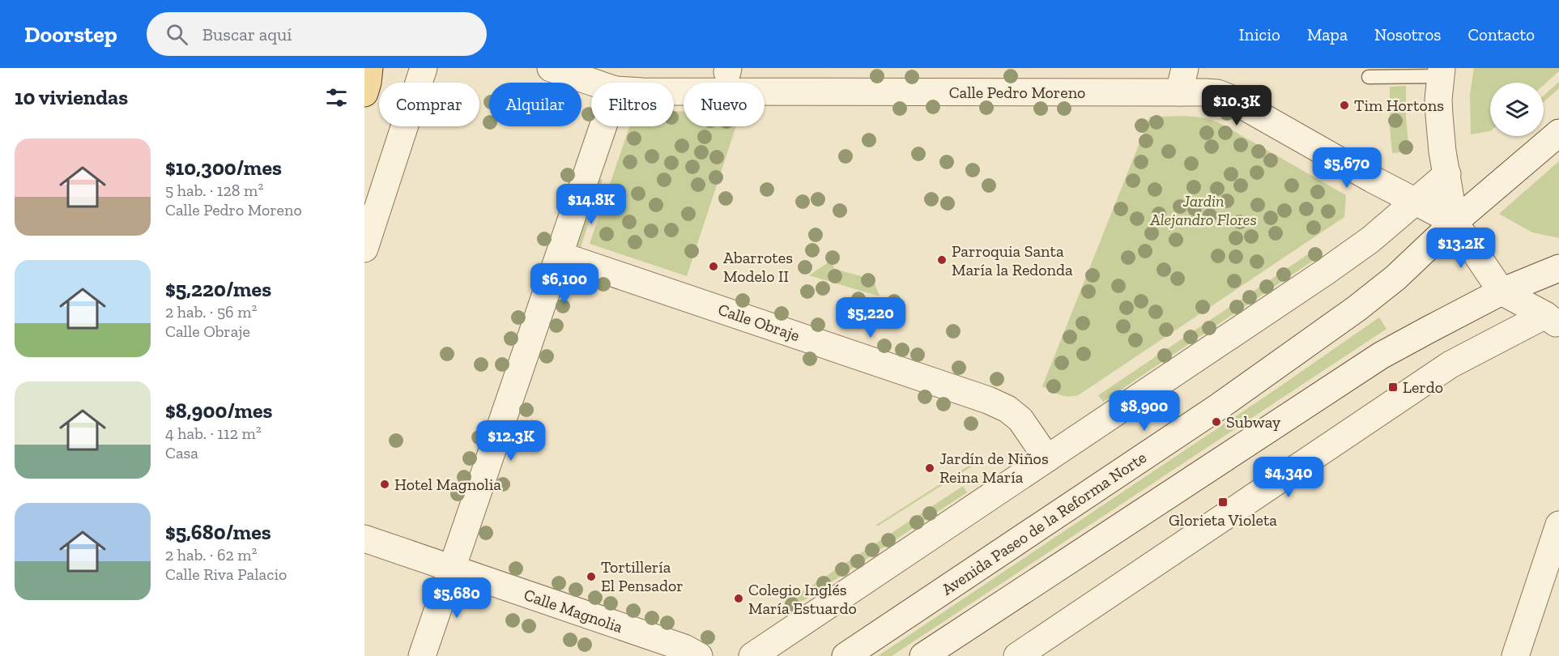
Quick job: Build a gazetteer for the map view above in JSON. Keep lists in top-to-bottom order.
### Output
{
  "streets": {
    "street": [
      "Calle Pedro Moreno",
      "Calle Obraje",
      "Avenida Paseo de la Reforma Norte",
      "Calle Magnolia"
    ]
  },
  "crossings": [
    ["Calle Pedro Moreno", "Avenida Paseo de la Reforma Norte"]
  ],
  "parks": ["Jardin Alejandro Flores"],
  "places": {
    "other": [
      "Tim Hortons",
      "Parroquia Santa María la Redonda",
      "Abarrotes Modelo II",
      "Subway",
      "Jardín de Niños Reina María",
      "Hotel Magnolia",
      "Tortillería El Pensador",
      "Colegio Inglés María Estuardo"
    ],
    "transit": ["Lerdo", "Glorieta Violeta"]
  },
  "page": {
    "header": "Doorstep",
    "search": "Buscar aquí",
    "nav": [
      "Inicio",
      "Mapa",
      "Nosotros",
      "Contacto"
    ],
    "heading": "10 viviendas",
    "chip": [
      "Comprar",
      "Alquilar",
      "Filtros",
      "Nuevo"
    ],
    "price": [
      "$10.3K",
      "$5,670",
      "$14.8K",
      "$13.2K",
      "$6,100",
      "$5,220",
      "$8,900",
      "$12.3K",
      "$4,340",
      "$5,680"
    ],
    "list": [
      {
        "name": "$10,300/mes",
        "note": "5 hab. · 128 m² · Calle Pedro Moreno"
      },
      {
        "name": "$5,220/mes",
        "note": "2 hab. · 56 m² · Calle Obraje"
      },
      {
        "name": "$8,900/mes",
        "note": "4 hab. · 112 m² · Casa"
      },
      {
        "name": "$5,680/mes",
        "note": "2 hab. · 62 m² · Calle Riva Palacio"
      }
    ]
  }
}
